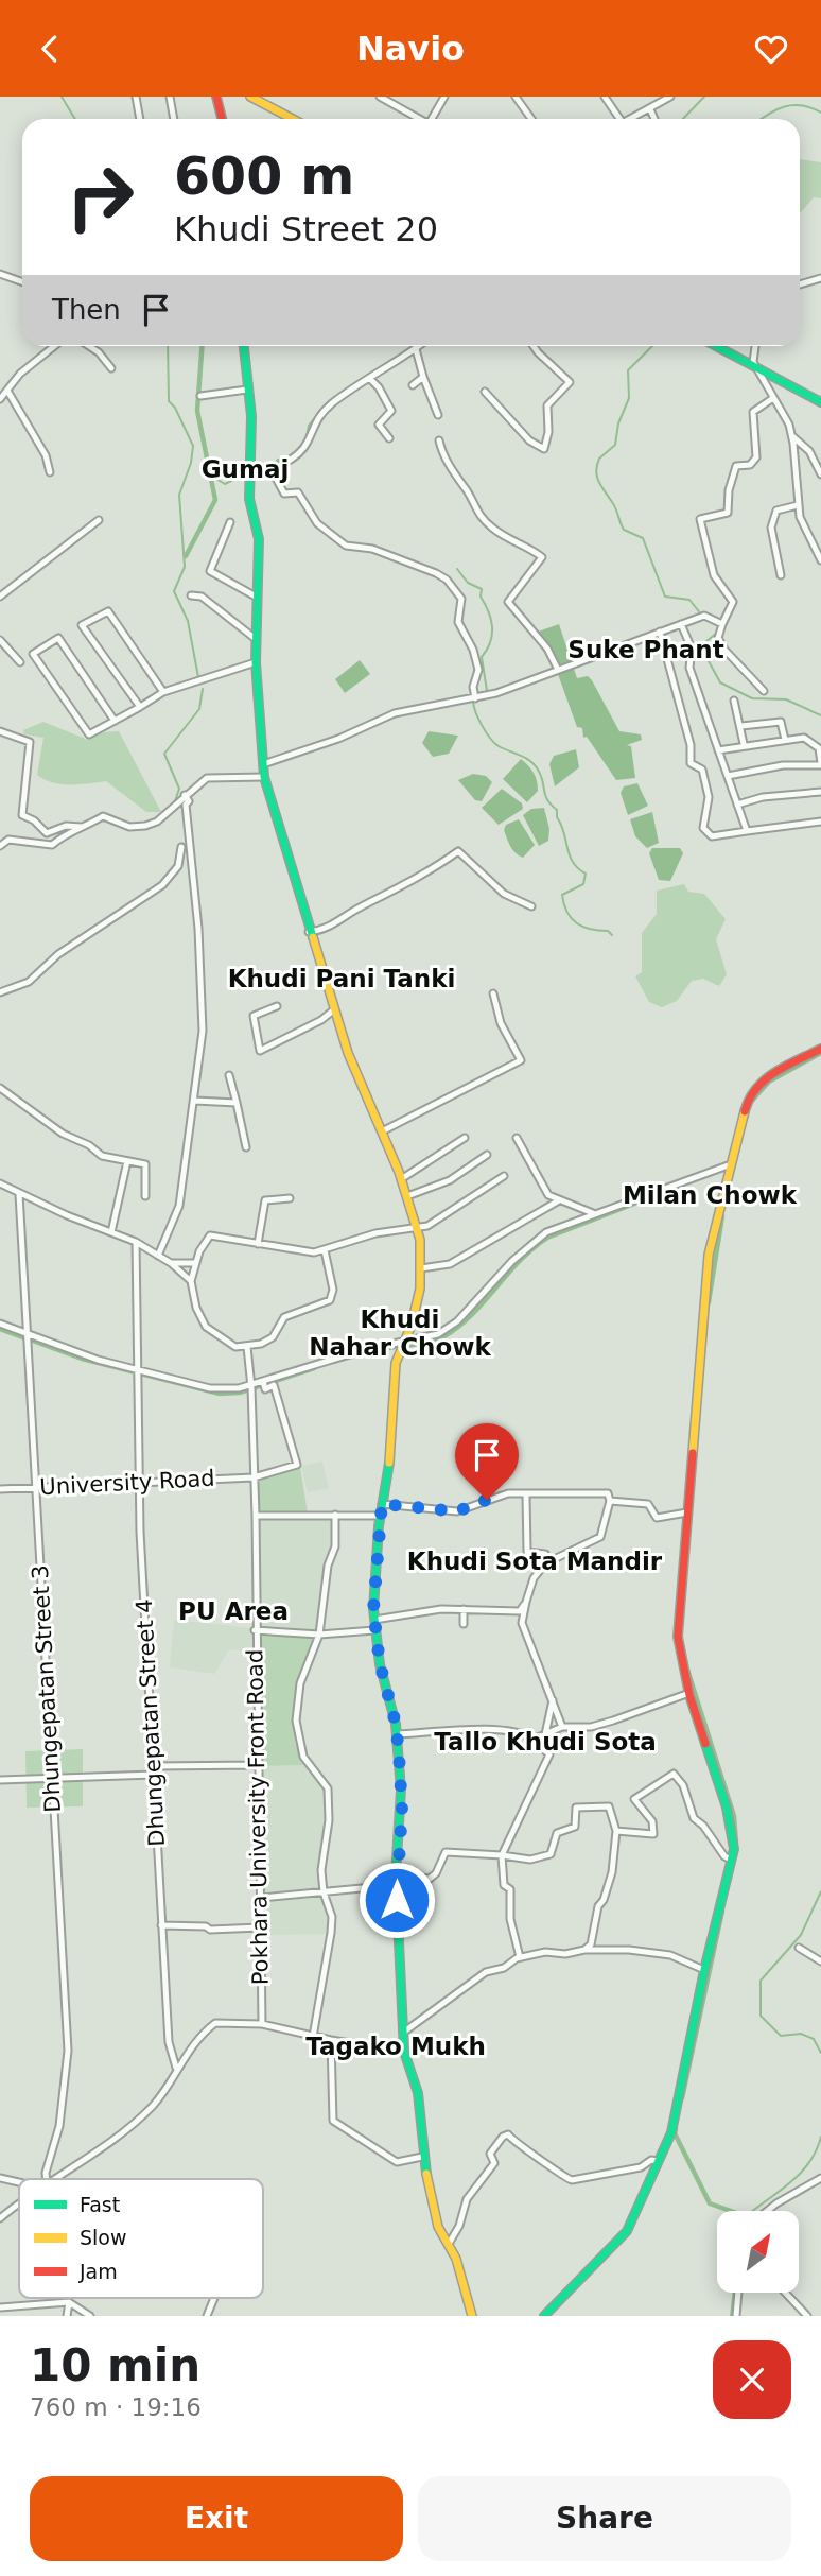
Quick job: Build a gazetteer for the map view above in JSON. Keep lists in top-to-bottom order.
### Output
{
  "streets": {
    "street": [
      "University Road",
      "Dhungepatan Street 3",
      "Dhungepatan Street 4",
      "Pokhara University Front Road"
    ]
  },
  "crossings": [
    ["University Road", "Dhungepatan Street 3"],
    ["University Road", "Dhungepatan Street 4"],
    ["University Road", "Pokhara University Front Road"]
  ],
  "districts": [
    "Gumaj",
    "Suke Phant",
    "Khudi Pani Tanki",
    "Milan Chowk",
    "Khudi Nahar Chowk",
    "Khudi Sota Mandir",
    "PU Area",
    "Tallo Khudi Sota",
    "Tagako Mukh"
  ],
  "legend": ["Fast", "Slow", "Jam"],
  "north": "top right",
  "page": {
    "header": "Navio",
    "turn": ["600 m", "Khudi Street 20"],
    "then": "Then",
    "heading": ["10 min", "760 m · 19:16"],
    "buttons": ["Exit", "Share"]
  }
}
